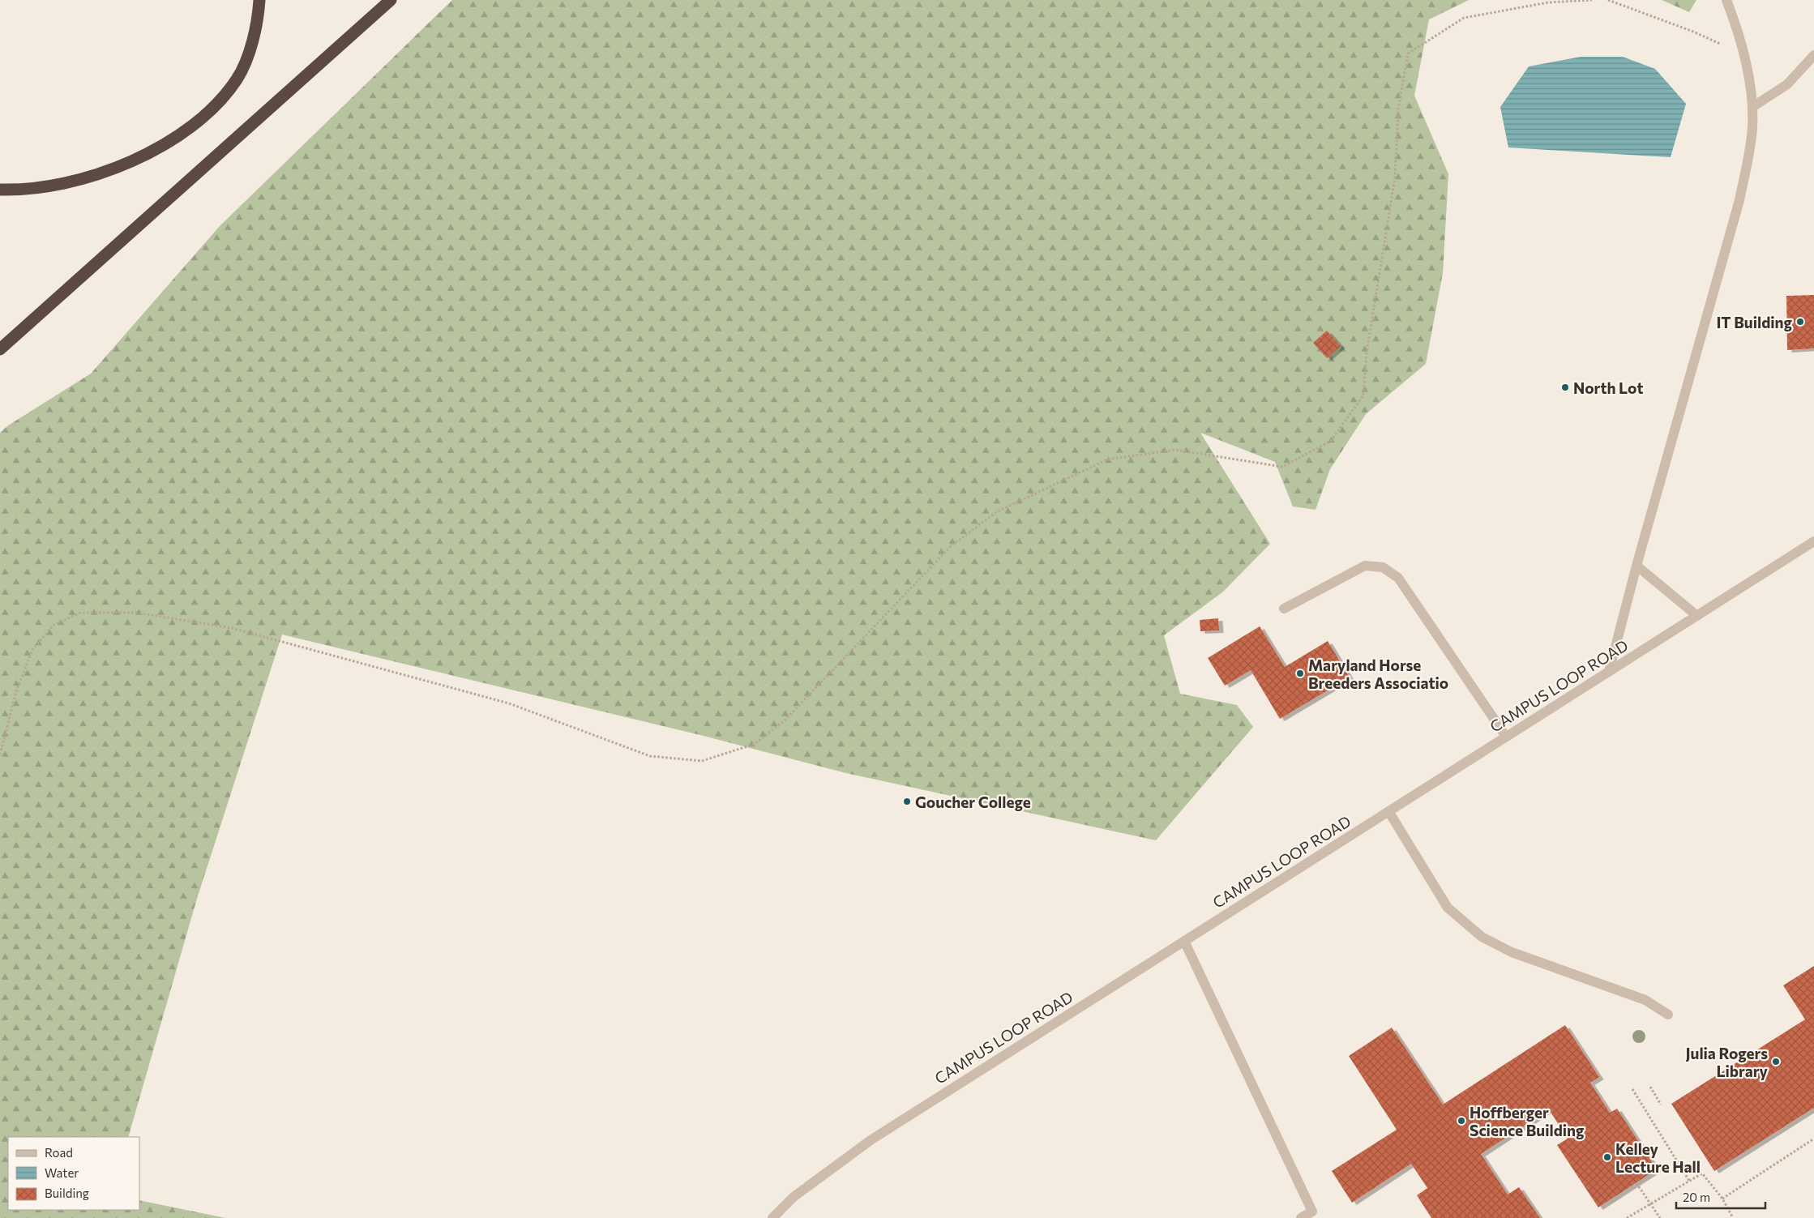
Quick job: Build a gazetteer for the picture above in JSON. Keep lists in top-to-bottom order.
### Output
{
  "streets": {
    "street": ["CAMPUS LOOP ROAD"]
  },
  "places": [
    "IT Building",
    "North Lot",
    "Maryland Horse Breeders Associatio",
    "Goucher College",
    "Julia Rogers Library",
    "Hoffberger Science Building",
    "Kelley Lecture Hall"
  ],
  "legend": ["Road", "Water", "Building"],
  "scale_bar": "20 m"
}
